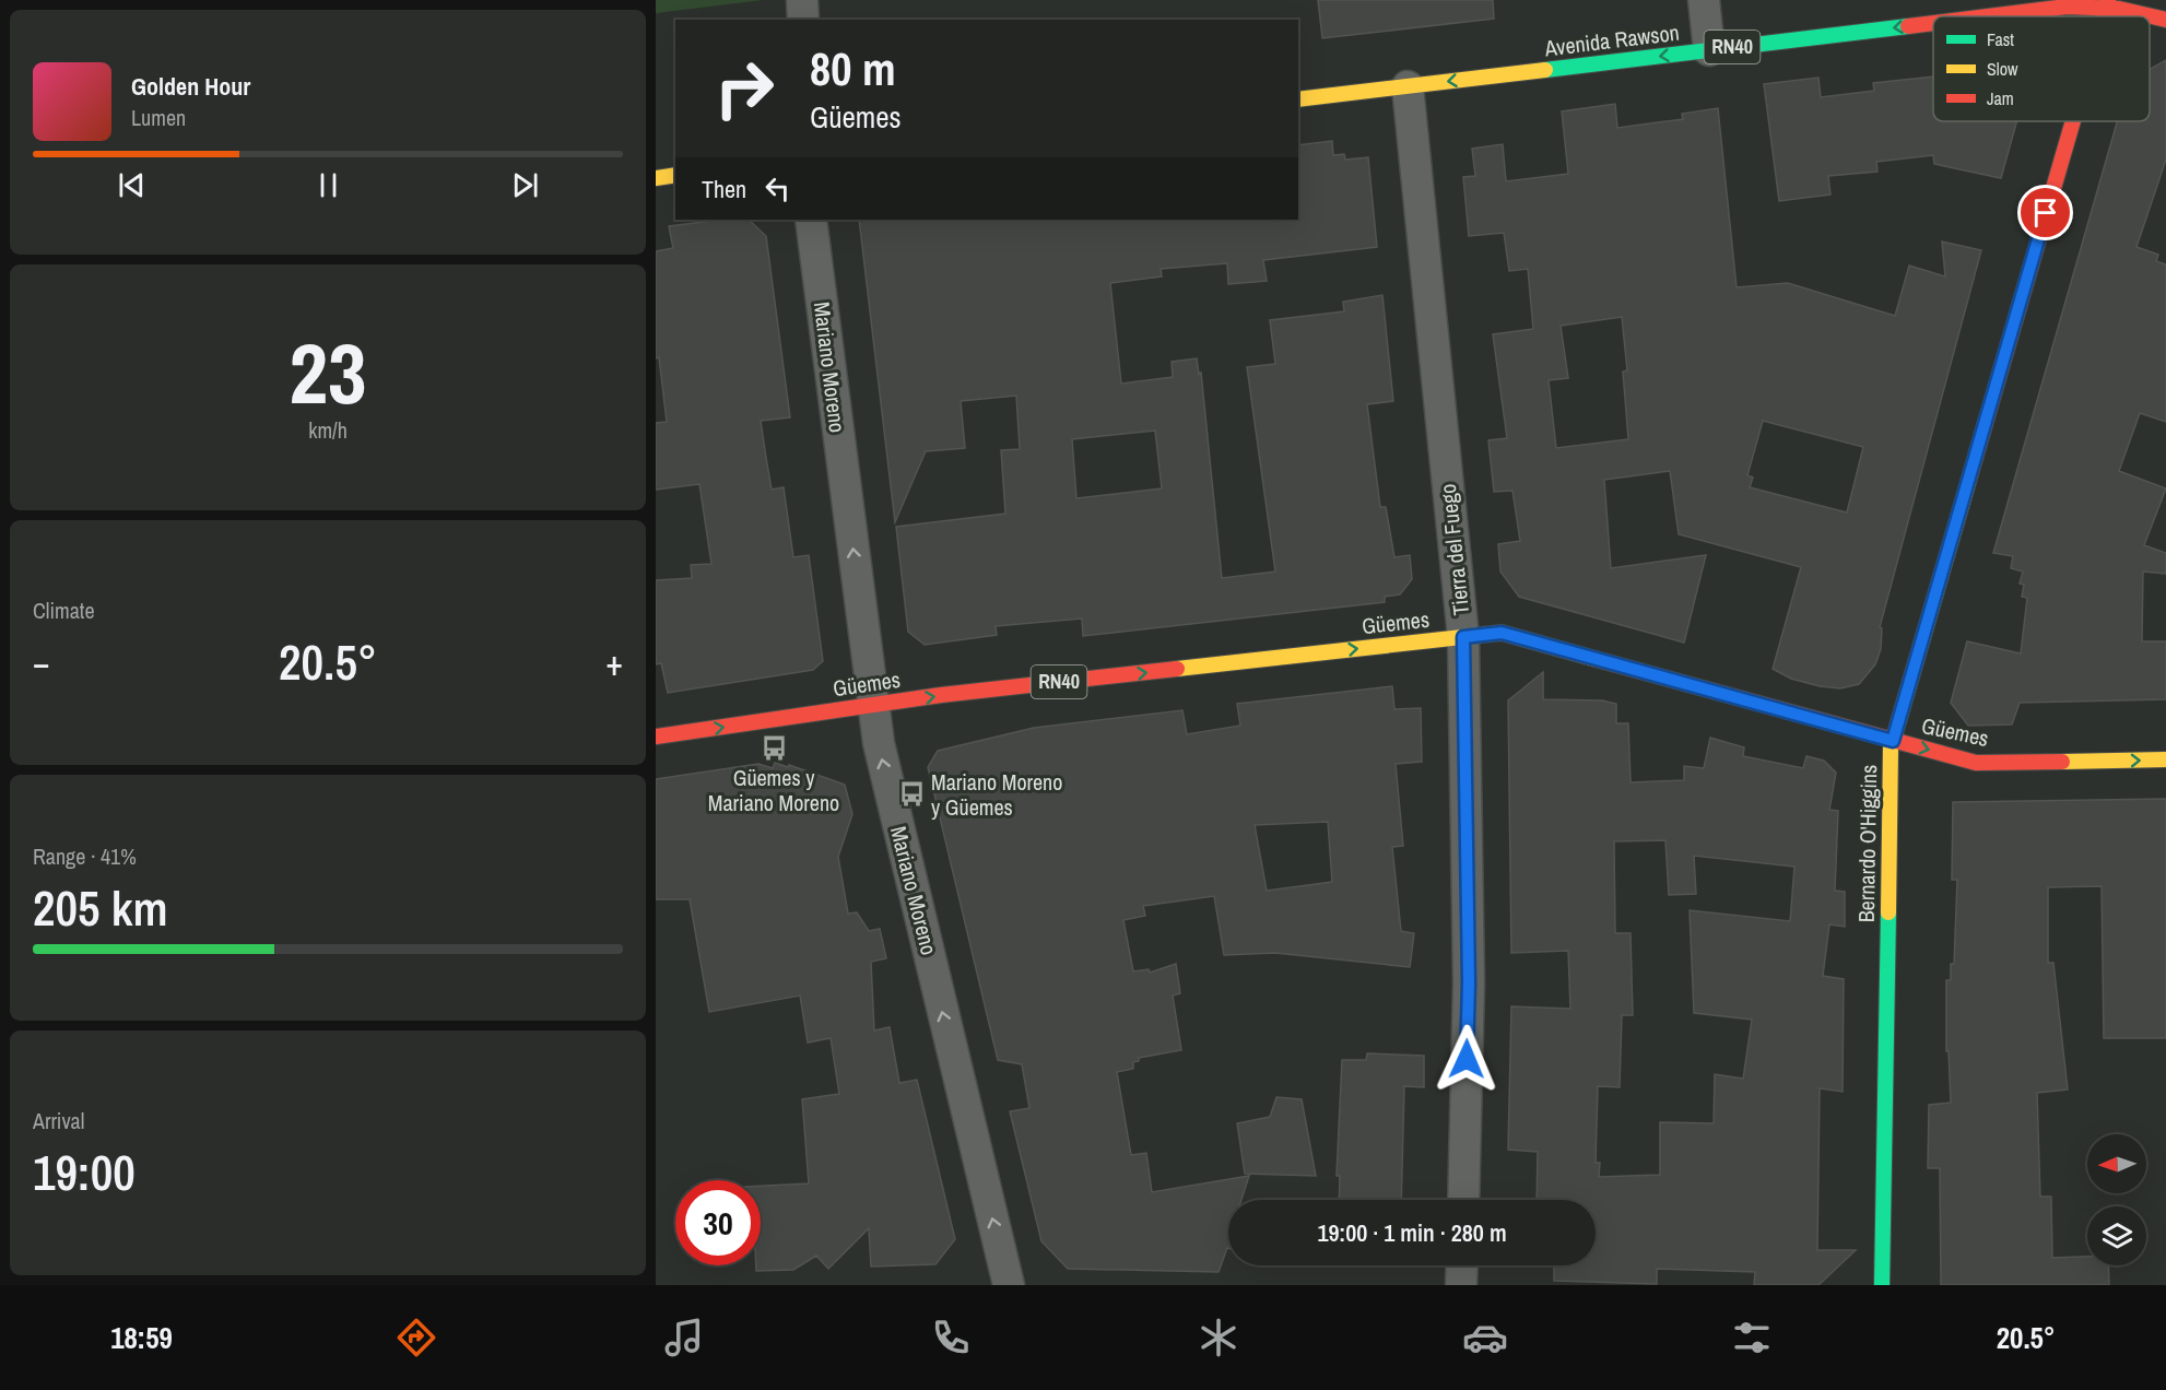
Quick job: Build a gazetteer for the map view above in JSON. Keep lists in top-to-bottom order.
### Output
{
  "streets": {
    "main road": [
      "Avenida Rawson",
      "RN40",
      "Güemes",
      "Bernardo O'Higgins"
    ],
    "street": ["Mariano Moreno", "Tierra del Fuego"]
  },
  "crossings": [
    ["Avenida Rawson", "Tierra del Fuego"],
    ["Mariano Moreno", "Güemes"],
    ["Tierra del Fuego", "Güemes"],
    ["Güemes", "Bernardo O'Higgins"]
  ],
  "one_way": ["Avenida Rawson", "Mariano Moreno", "Güemes"],
  "places": {
    "bus stop": ["Güemes y Mariano Moreno", "Mariano Moreno y Güemes"]
  },
  "legend": ["Fast", "Slow", "Jam"],
  "north": "left",
  "page": {
    "turn": ["80 m", "Güemes"],
    "song": ["Golden Hour", "Lumen"],
    "then": "Then",
    "tile": [
      ["23", "km/h"],
      "Climate",
      ["Range · 41%", "205 km"],
      ["Arrival", "19:00"]
    ],
    "heat": ["−", "20.5°", "+"],
    "limit": "30",
    "trip": "19:00 · 1 min · 280 m",
    "tabs": ["18:59", "20.5°"]
  }
}
